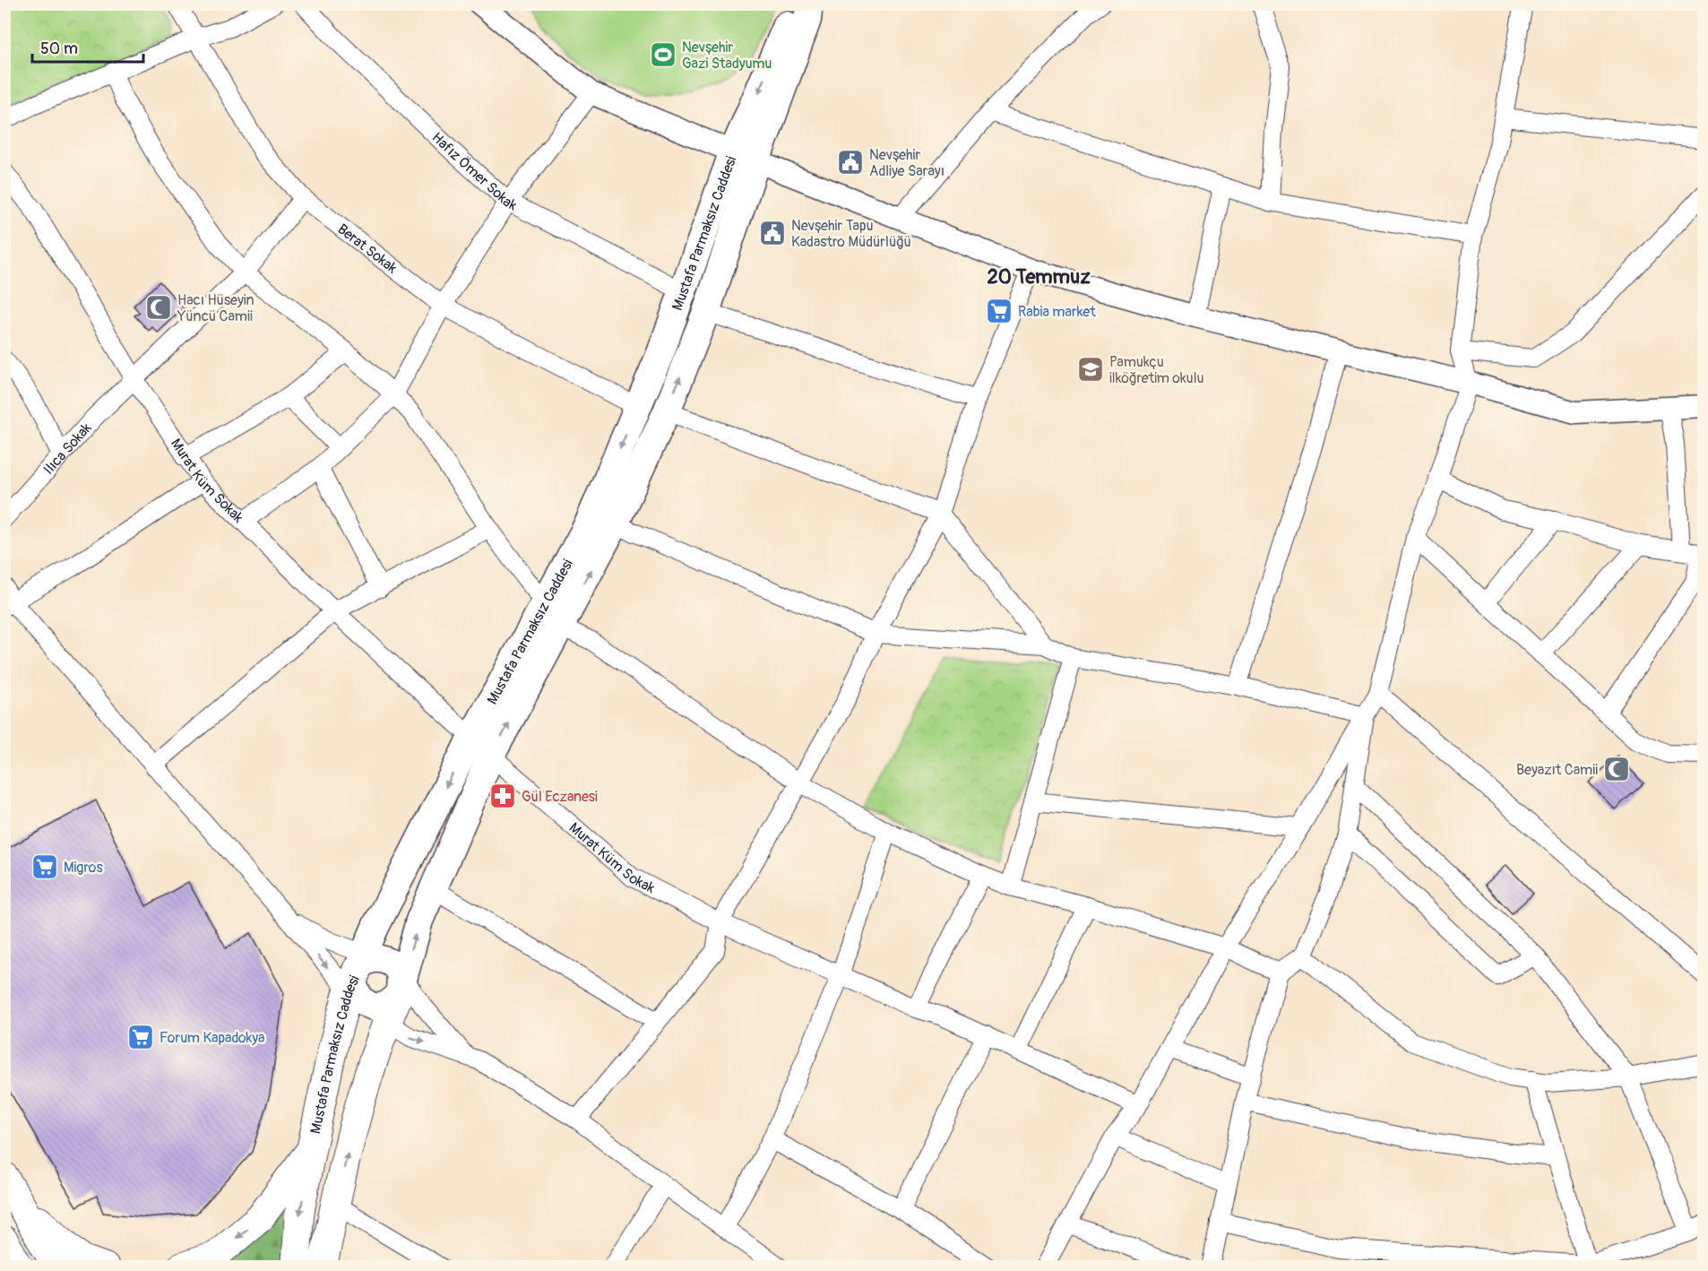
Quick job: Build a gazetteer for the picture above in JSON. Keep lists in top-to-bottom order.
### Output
{
  "streets": {
    "highway": ["Mustafa Parmaksız Caddesi"],
    "street": [
      "Hafız Ömer Sokak",
      "Berat Sokak",
      "Ilıca Sokak",
      "Murat Küm Sokak"
    ]
  },
  "crossings": [
    ["Hafız Ömer Sokak", "Mustafa Parmaksız Caddesi"],
    ["Mustafa Parmaksız Caddesi", "Berat Sokak"],
    ["Mustafa Parmaksız Caddesi", "Murat Küm Sokak"],
    ["Berat Sokak", "Ilıca Sokak"],
    ["Ilıca Sokak", "Murat Küm Sokak"]
  ],
  "districts": ["20 Temmuz"],
  "places": {
    "sports": ["Nevşehir Gazi Stadyumu"],
    "public building": ["Nevşehir Adliye Sarayı", "Nevşehir Tapu Kadastro Müdürlüğü"],
    "mosque": ["Hacı Hüseyin Yüncü Camii", "Beyazıt Camii"],
    "supermarket": ["Rabia market", "Migros", "Forum Kapadokya"],
    "school or university": ["Pamukçu ilköğretim okulu"],
    "pharmacy": ["Gül Eczanesi"]
  },
  "scale_bar": "50 m"
}
